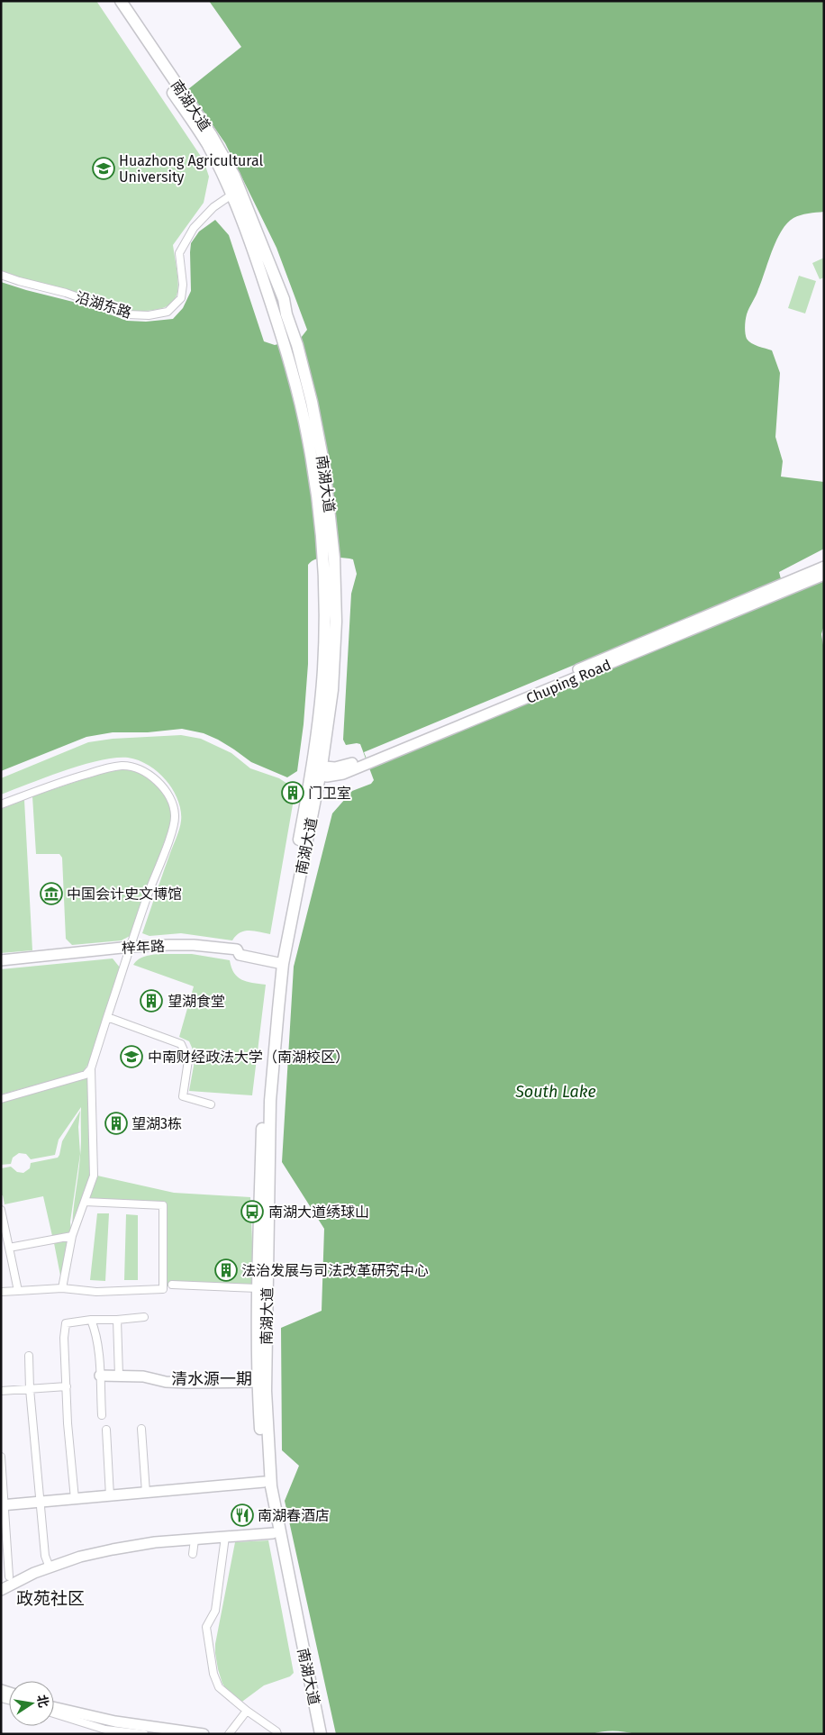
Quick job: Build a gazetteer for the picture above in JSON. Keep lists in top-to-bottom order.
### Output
{
  "streets": {
    "main road": ["南湖大道", "Chuping Road", "梓年路"],
    "street": ["沿湖东路"]
  },
  "crossings": [
    ["南湖大道", "沿湖东路"],
    ["南湖大道", "Chuping Road"],
    ["南湖大道", "梓年路"]
  ],
  "districts": ["清水源一期", "政苑社区"],
  "water": ["South Lake"],
  "places": {
    "school or university": ["Huazhong Agricultural University", "中南财经政法大学（南湖校区）"],
    "building": [
      "门卫室",
      "望湖食堂",
      "望湖3栋",
      "法治发展与司法改革研究中心"
    ],
    "museum": ["中国会计史文博馆"],
    "bus stop": ["南湖大道绣球山"],
    "restaurant": ["南湖春酒店"]
  },
  "north": "right"
}
